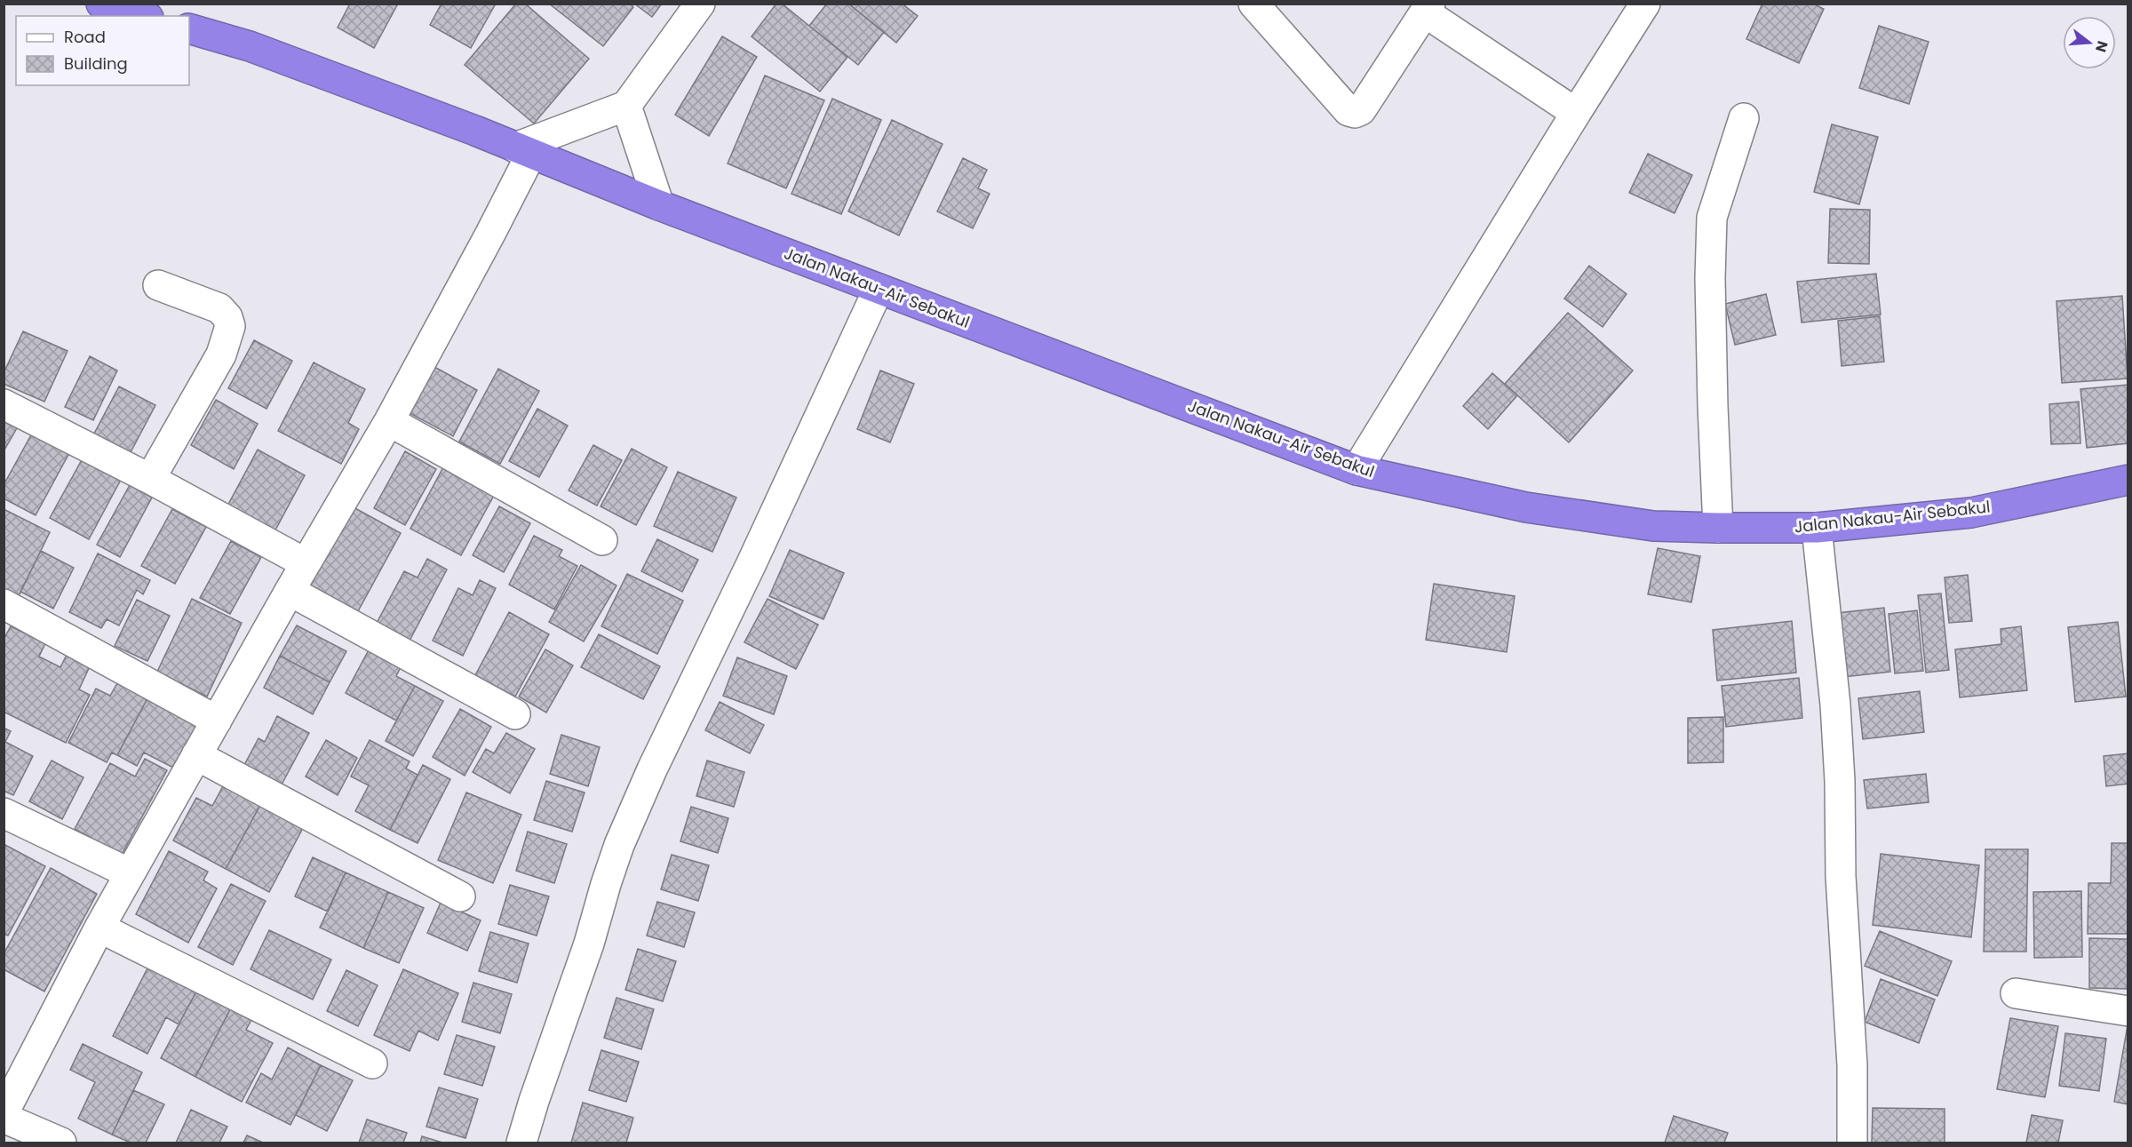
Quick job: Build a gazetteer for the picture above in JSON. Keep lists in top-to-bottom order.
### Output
{
  "streets": {
    "highway": ["Jalan Nakau-Air Sebakul"]
  },
  "legend": ["Road", "Building"],
  "north": "right"
}
